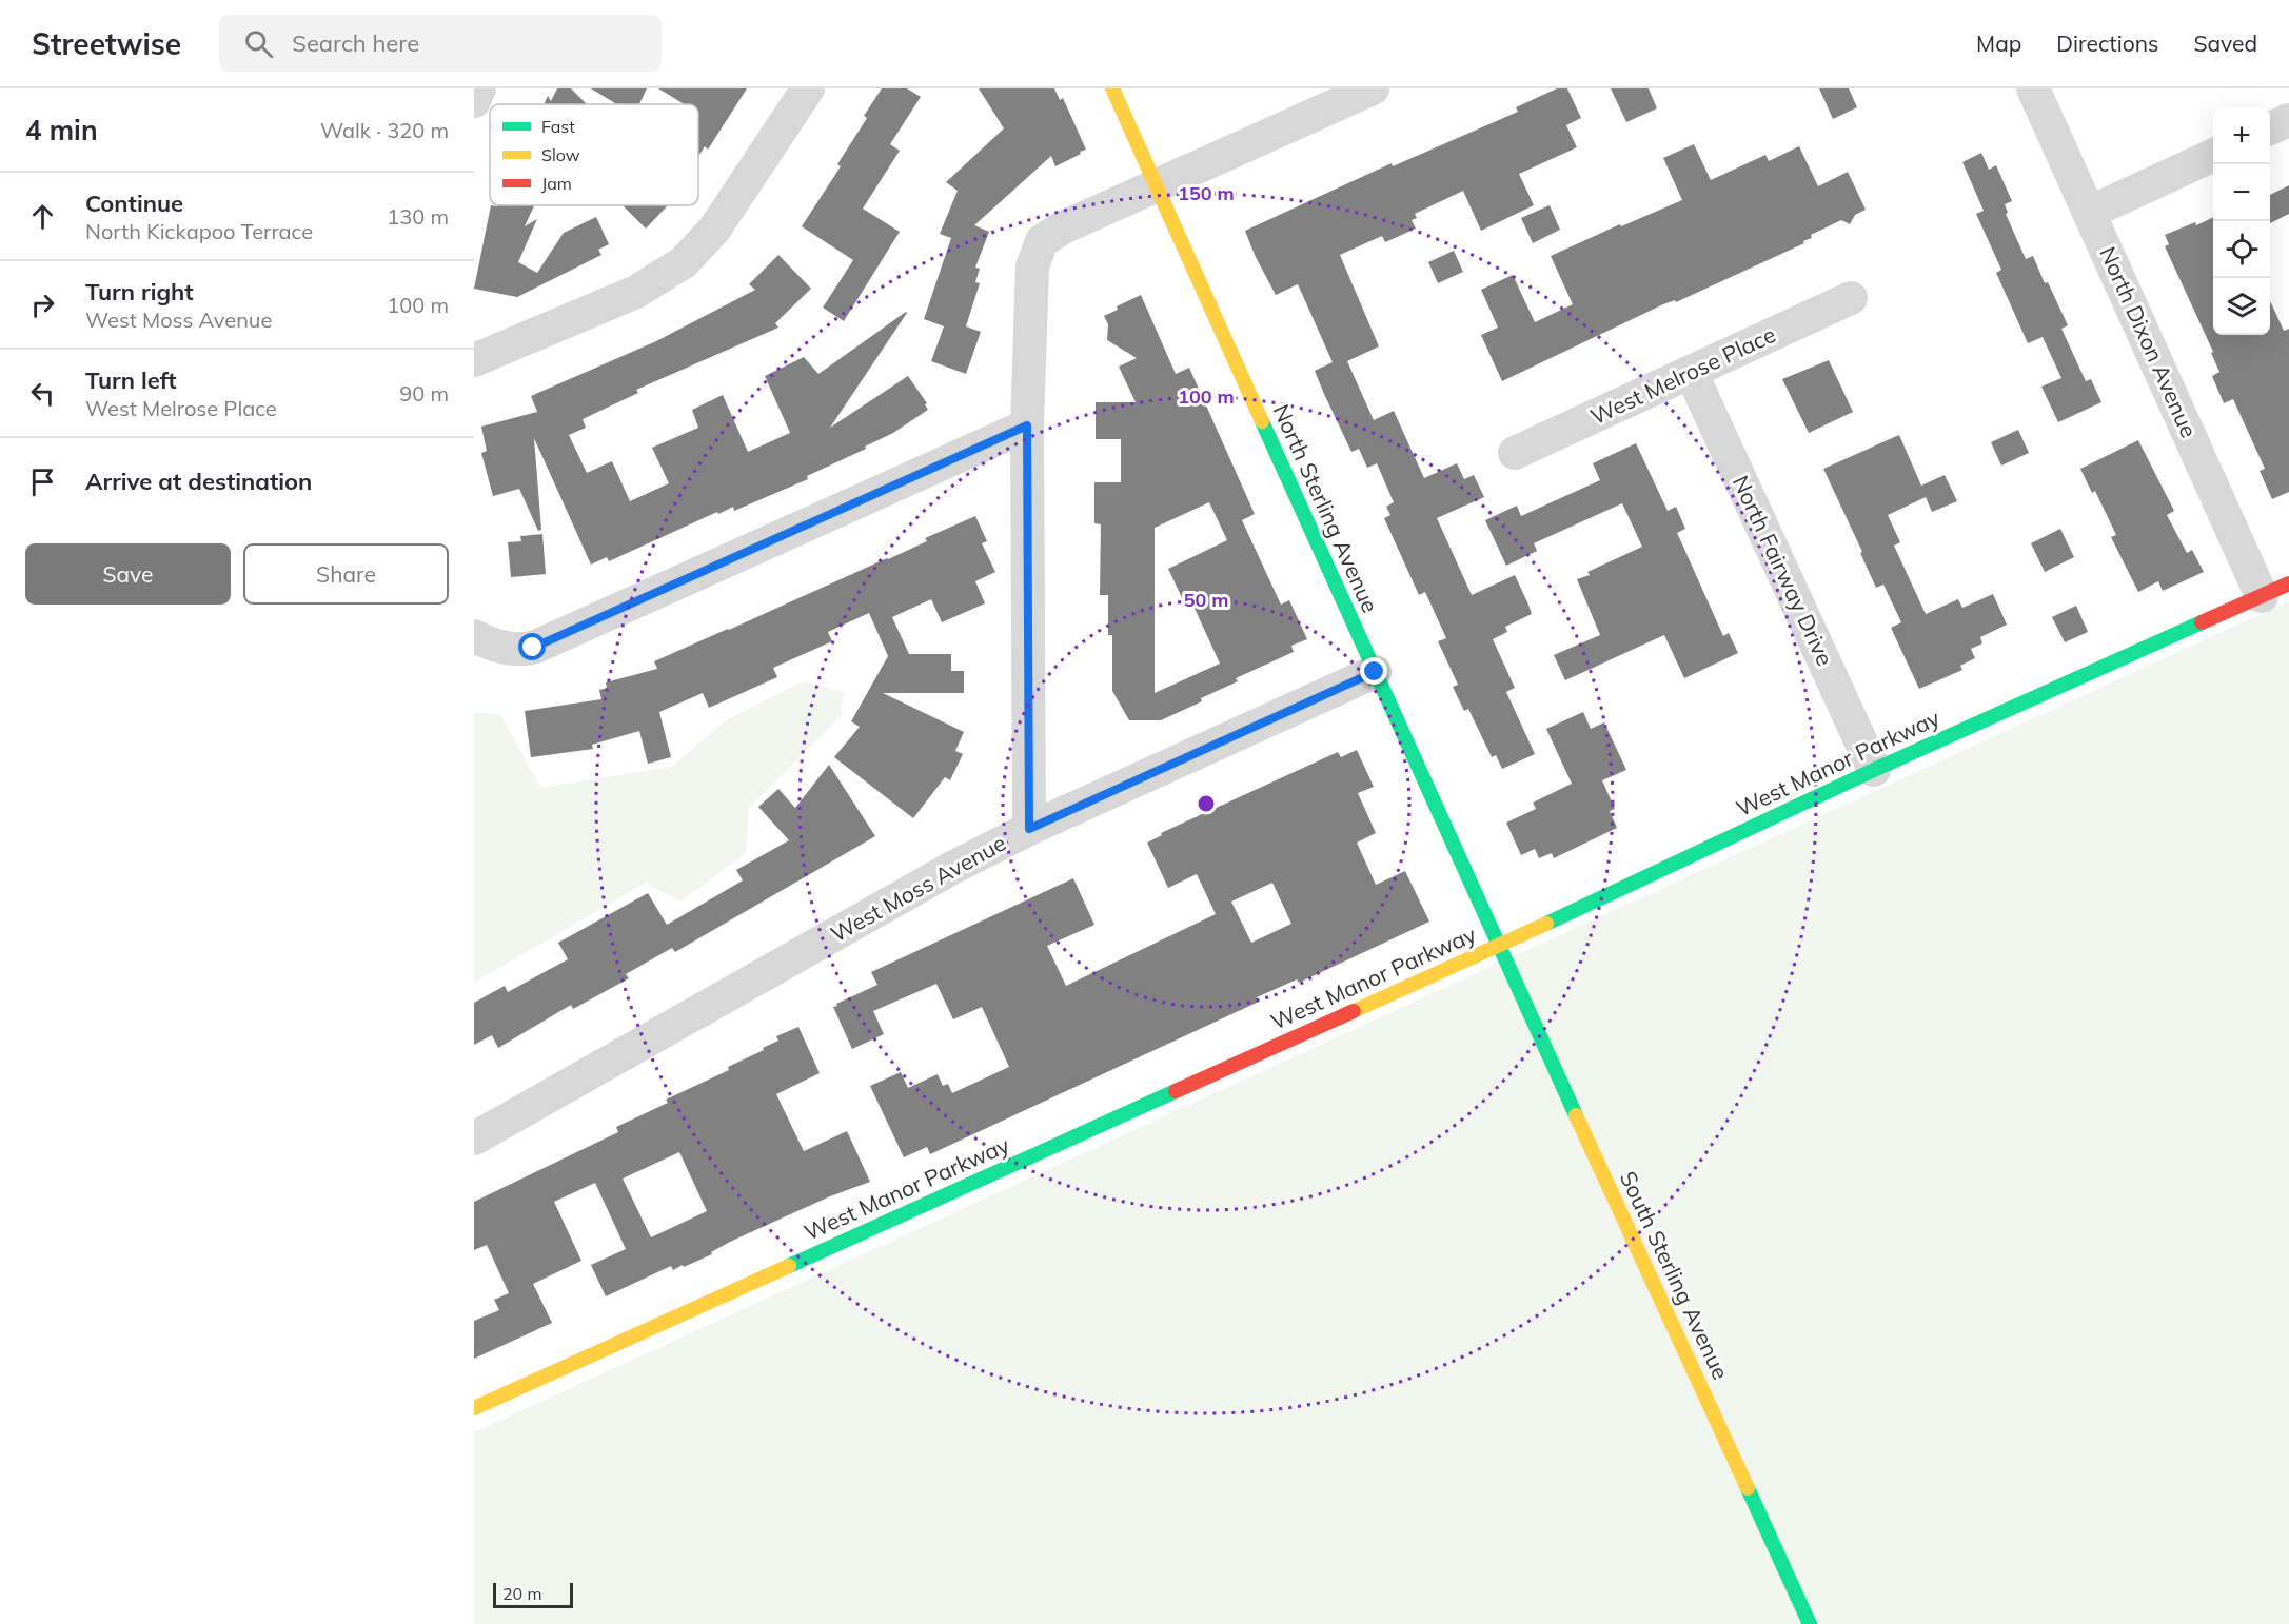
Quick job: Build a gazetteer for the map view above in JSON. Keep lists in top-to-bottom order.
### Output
{
  "streets": {
    "street": [
      "North Dixon Avenue",
      "West Melrose Place",
      "North Sterling Avenue",
      "North Fairway Drive",
      "West Manor Parkway",
      "West Moss Avenue",
      "South Sterling Avenue"
    ]
  },
  "crossings": [
    ["North Dixon Avenue", "West Manor Parkway"],
    ["West Melrose Place", "North Fairway Drive"],
    ["North Sterling Avenue", "West Manor Parkway"],
    ["North Sterling Avenue", "West Moss Avenue"],
    ["North Sterling Avenue", "South Sterling Avenue"],
    ["North Fairway Drive", "West Manor Parkway"],
    ["West Manor Parkway", "South Sterling Avenue"]
  ],
  "legend": ["Fast", "Slow", "Jam"],
  "scale_bar": "20 m",
  "page": {
    "header": "Streetwise",
    "search": "Search here",
    "nav": ["Map", "Directions", "Saved"],
    "heading": ["4 min", "Walk · 320 m"],
    "map_buttons": ["+", "−"],
    "list": [
      ["Continue", "North Kickapoo Terrace", "130 m"],
      ["Turn right", "West Moss Avenue", "100 m"],
      ["Turn left", "West Melrose Place", "90 m"],
      "Arrive at destination"
    ],
    "buttons": ["Save", "Share"],
    "scale": "20 m"
  },
  "rings": ["150 m", "100 m", "50 m"]
}
